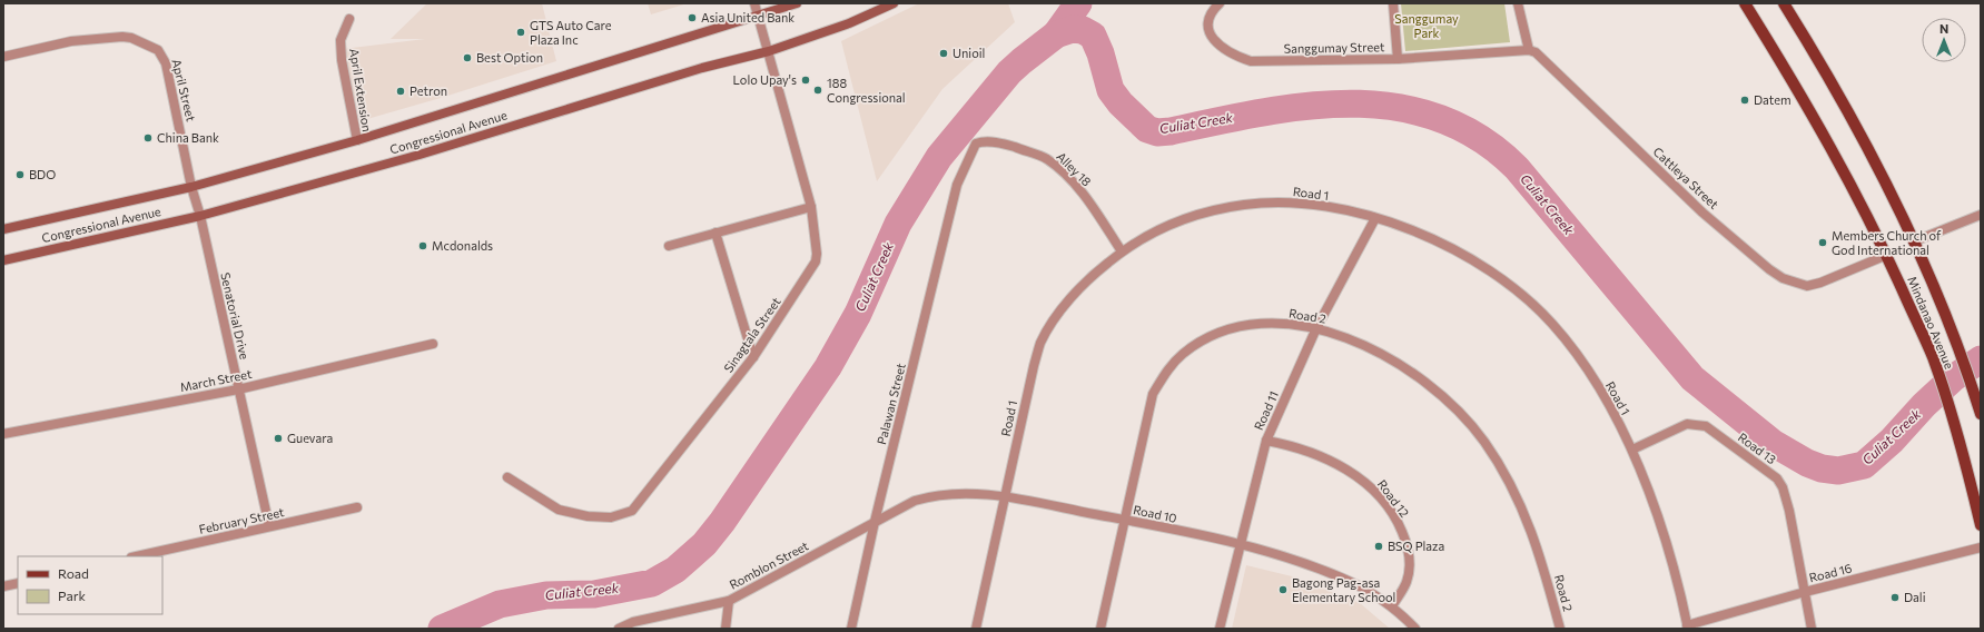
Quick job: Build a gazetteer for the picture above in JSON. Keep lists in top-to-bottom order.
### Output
{
  "streets": {
    "main road": ["Congressional Avenue", "Mindanao Avenue"],
    "street": [
      "Sanggumay Street",
      "April Street",
      "April Extension",
      "Alley 18",
      "Cattleya Street",
      "Road 1",
      "Senatorial Drive",
      "Road 2",
      "Sinagtala Street",
      "March Street",
      "Palawan Street",
      "Road 11",
      "Road 13",
      "Road 12",
      "Road 10",
      "February Street",
      "Romblon Street",
      "Road 16"
    ]
  },
  "crossings": [
    ["Sanggumay Street", "Cattleya Street"],
    ["April Street", "Congressional Avenue"],
    ["April Street", "Senatorial Drive"],
    ["April Extension", "Congressional Avenue"],
    ["Congressional Avenue", "Senatorial Drive"],
    ["Congressional Avenue", "Sinagtala Street"],
    ["Alley 18", "Road 1"],
    ["Alley 18", "Palawan Street"],
    ["Cattleya Street", "Mindanao Avenue"],
    ["Road 1", "Road 11"],
    ["Road 1", "Road 13"],
    ["Road 1", "Road 10"],
    ["Road 1", "Road 16"],
    ["Senatorial Drive", "March Street"],
    ["Senatorial Drive", "February Street"],
    ["Road 2", "Road 11"],
    ["Road 2", "Road 10"],
    ["Palawan Street", "Road 10"],
    ["Palawan Street", "Romblon Street"],
    ["Road 11", "Road 12"],
    ["Road 11", "Road 10"],
    ["Road 13", "Road 16"],
    ["Road 12", "Road 10"],
    ["Road 10", "Romblon Street"]
  ],
  "water": ["Culiat Creek"],
  "parks": ["Sanggumay Park"],
  "places": [
    "Asia United Bank",
    "GTS Auto Care Plaza Inc",
    "Unioil",
    "Best Option",
    "Lolo Upay's",
    "188 Congressional",
    "Petron",
    "Datem",
    "China Bank",
    "BDO",
    "Members Church of God International",
    "Mcdonalds",
    "Guevara",
    "BSQ Plaza",
    "Bagong Pag-asa Elementary School",
    "Dali"
  ],
  "legend": ["Road", "Park"],
  "north": "top"
}
